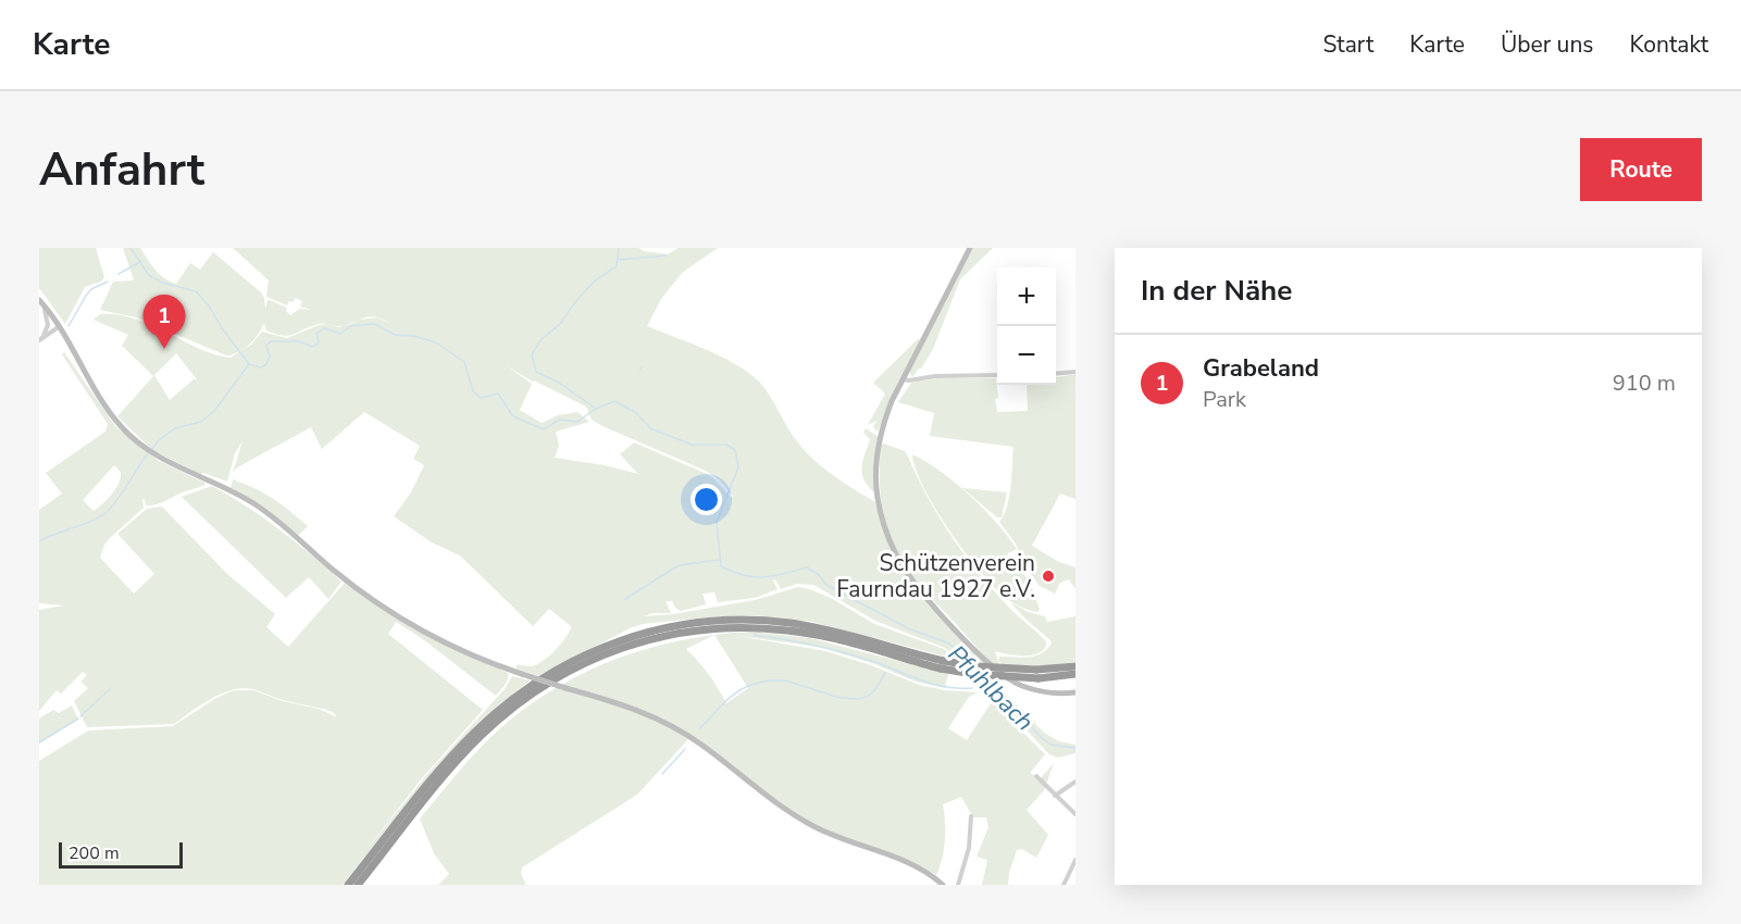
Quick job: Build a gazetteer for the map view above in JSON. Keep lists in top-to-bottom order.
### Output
{
  "water": ["Pfuhlbach"],
  "places": ["Schützenverein Faurndau 1927 e.V."],
  "scale_bar": "200 m",
  "page": {
    "header": "Karte",
    "nav": [
      "Start",
      "Karte",
      "Über uns",
      "Kontakt"
    ],
    "buttons": "Route",
    "title": "Anfahrt",
    "heading": "In der Nähe",
    "map_buttons": ["+", "−"],
    "pins": "1",
    "list": [
      {
        "mark": "1",
        "name": "Grabeland",
        "note": "Park",
        "value": "910 m"
      }
    ],
    "scale": "200 m"
  }
}
